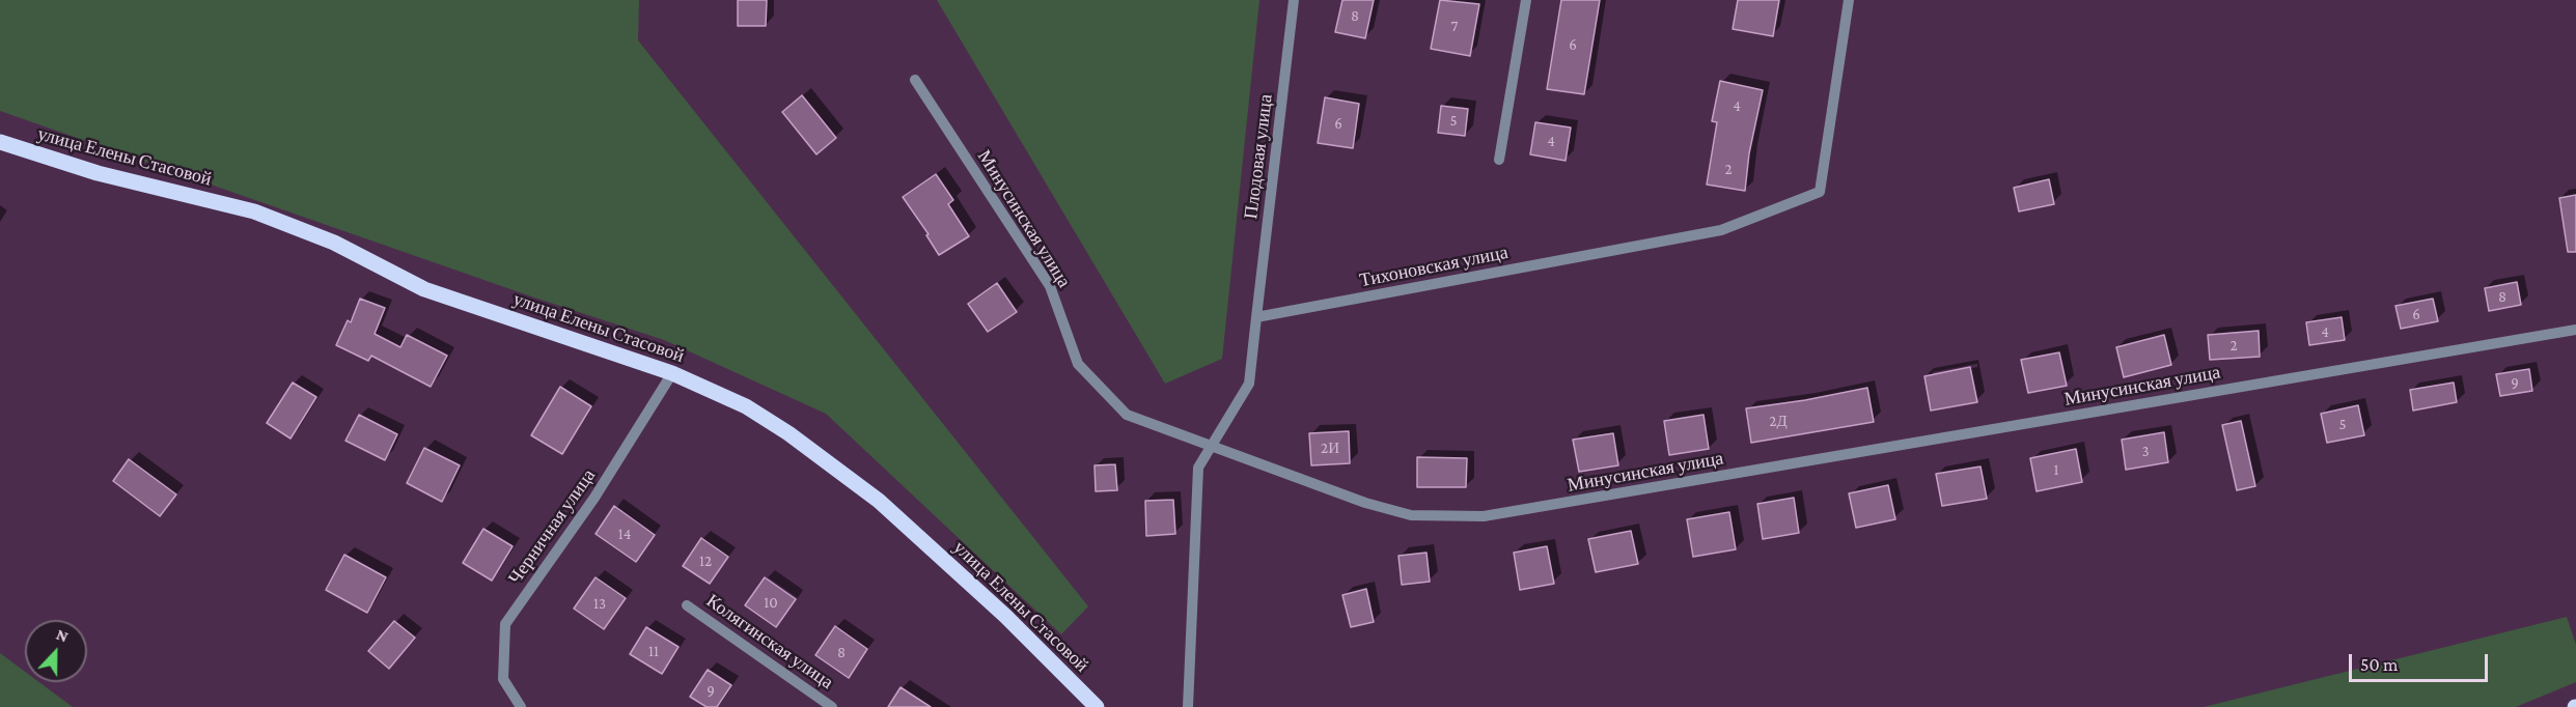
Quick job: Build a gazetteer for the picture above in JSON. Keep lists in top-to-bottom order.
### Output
{
  "streets": {
    "main road": ["улица Елены Стасовой"],
    "street": [
      "Плодовая улица",
      "Минусинская улица",
      "Тихоновская улица",
      "Черничная улица",
      "Колягинская улица"
    ]
  },
  "crossings": [
    ["улица Елены Стасовой", "Черничная улица"],
    ["Плодовая улица", "Тихоновская улица"]
  ],
  "house_numbers": [
    "8",
    "7",
    "6",
    "4",
    "5",
    "6",
    "4",
    "2",
    "8",
    "6",
    "4",
    "2",
    "9",
    "2Д",
    "5",
    "2И",
    "3",
    "1",
    "14",
    "12",
    "10",
    "13",
    "11",
    "8",
    "9"
  ],
  "scale_bar": "50 m",
  "north": "top"
}
